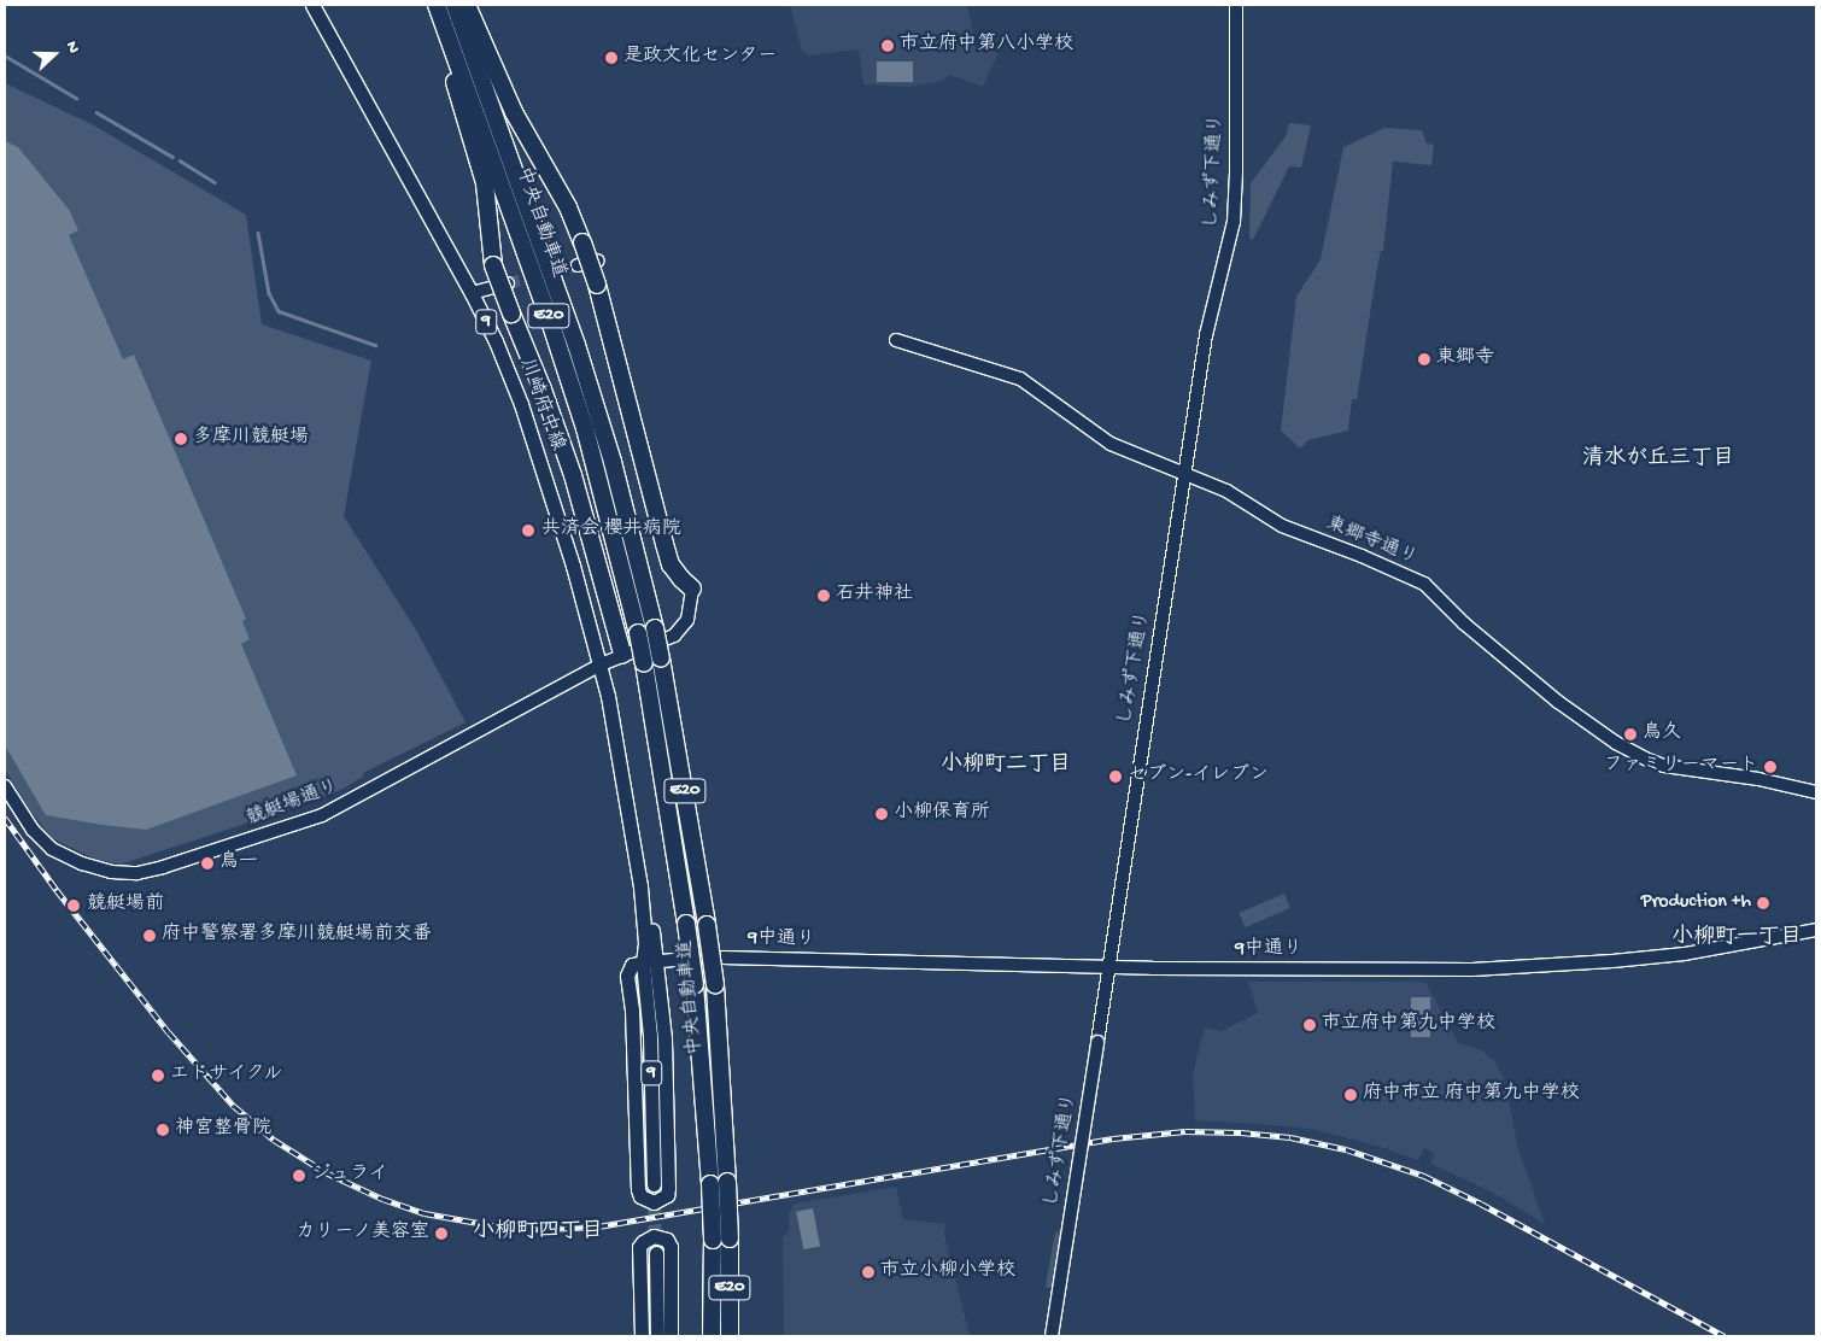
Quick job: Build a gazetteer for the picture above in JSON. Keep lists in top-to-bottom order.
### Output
{
  "streets": {
    "highway": ["中央自動車道", "E20"],
    "main road": ["9", "川崎府中線"],
    "street": [
      "しみず下通り",
      "東郷寺通り",
      "競艇場通り",
      "9中通り"
    ]
  },
  "crossings": [
    ["しみず下通り", "東郷寺通り"],
    ["しみず下通り", "9中通り"],
    ["9", "川崎府中線"],
    ["川崎府中線", "競艇場通り"]
  ],
  "districts": [
    "清水が丘三丁目",
    "小柳町二丁目",
    "小柳町一丁目",
    "小柳町四丁目"
  ],
  "places": [
    "市立府中第八小学校",
    "是政文化センター",
    "東郷寺",
    "多摩川競艇場",
    "共済会 櫻井病院",
    "石井神社",
    "鳥久",
    "ファミリーマート",
    "セブン-イレブン",
    "小柳保育所",
    "鳥一",
    "Production +h",
    "競艇場前",
    "府中警察署多摩川競艇場前交番",
    "市立府中第九中学校",
    "エドサイクル",
    "府中市立 府中第九中学校",
    "神宮整骨院",
    "ジュライ",
    "カリーノ美容室",
    "市立小柳小学校"
  ],
  "north": "right"
}
